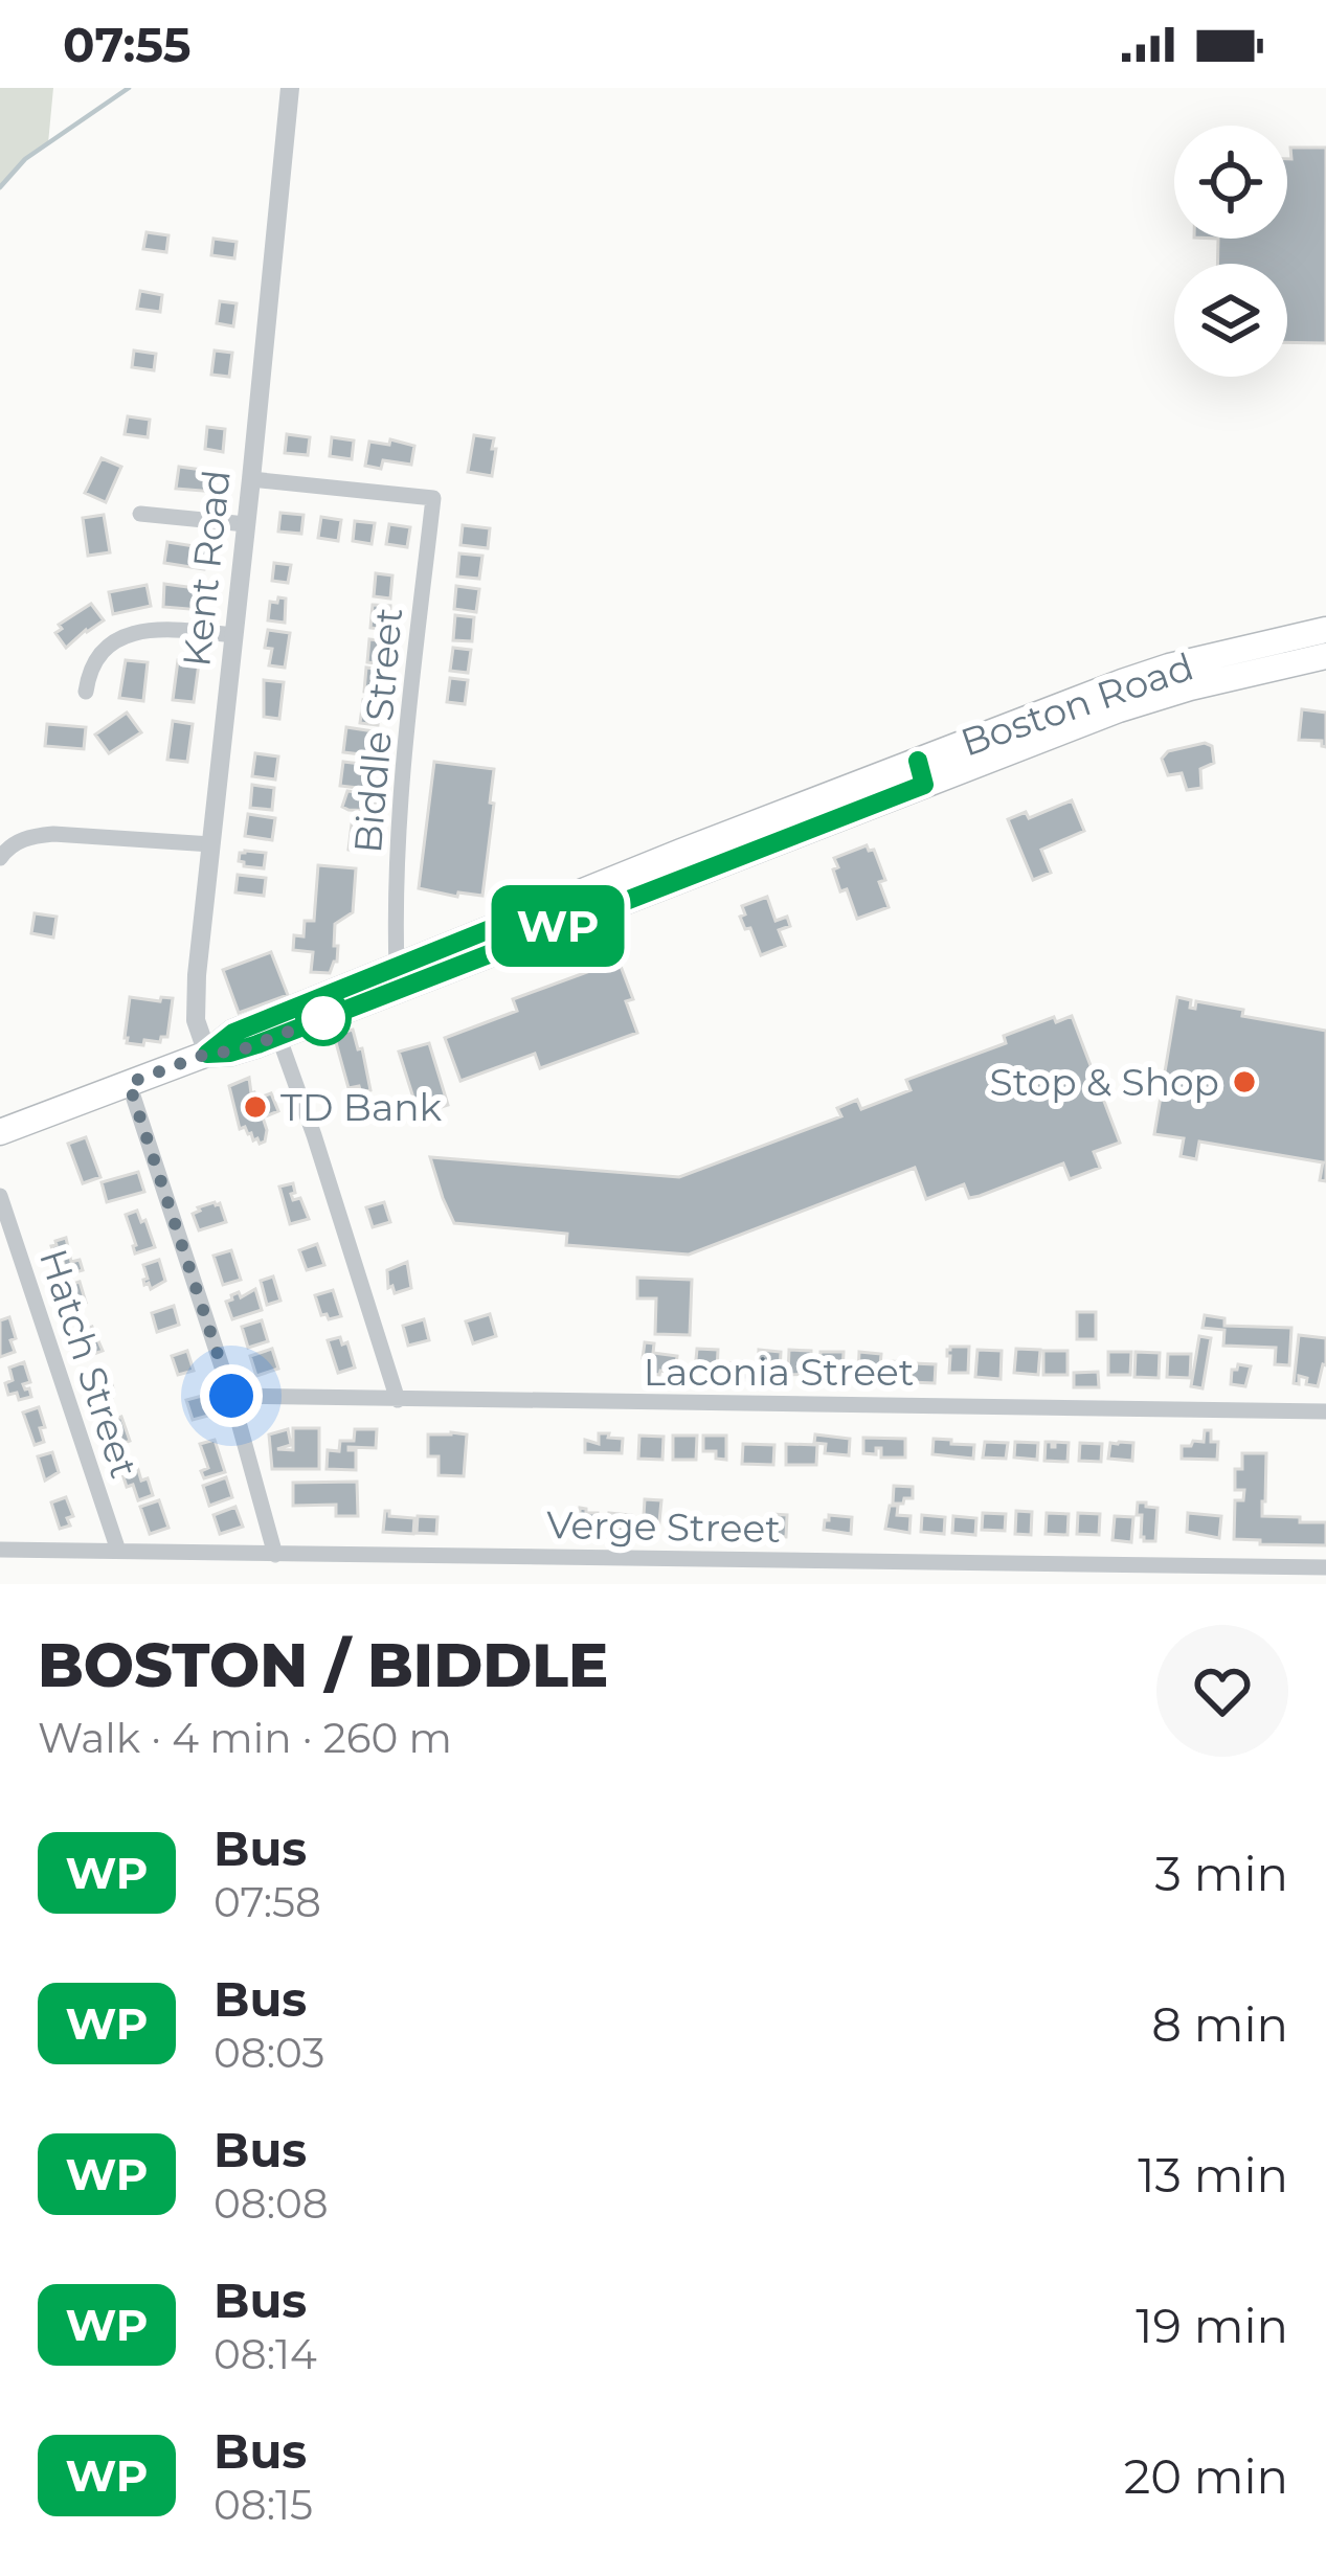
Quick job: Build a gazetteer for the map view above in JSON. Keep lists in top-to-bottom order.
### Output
{
  "streets": {
    "main road": ["Boston Road"],
    "street": [
      "Kent Road",
      "Biddle Street",
      "Hatch Street",
      "Laconia Street",
      "Verge Street"
    ]
  },
  "crossings": [
    ["Kent Road", "Boston Road"],
    ["Kent Road", "Biddle Street"],
    ["Boston Road", "Biddle Street"],
    ["Hatch Street", "Verge Street"]
  ],
  "places": ["Stop & Shop", "TD Bank"],
  "lines": ["bus line WP"],
  "page": {
    "status": "07:55",
    "on_map": "WP",
    "heading": ["BOSTON / BIDDLE", "Walk · 4 min · 260 m"],
    "list": [
      {
        "mark": "WP",
        "name": "Bus",
        "note": "07:58",
        "value": "3 min"
      },
      {
        "mark": "WP",
        "name": "Bus",
        "note": "08:03",
        "value": "8 min"
      },
      {
        "mark": "WP",
        "name": "Bus",
        "note": "08:08",
        "value": "13 min"
      },
      {
        "mark": "WP",
        "name": "Bus",
        "note": "08:14",
        "value": "19 min"
      },
      {
        "mark": "WP",
        "name": "Bus",
        "note": "08:15",
        "value": "20 min"
      }
    ]
  }
}
